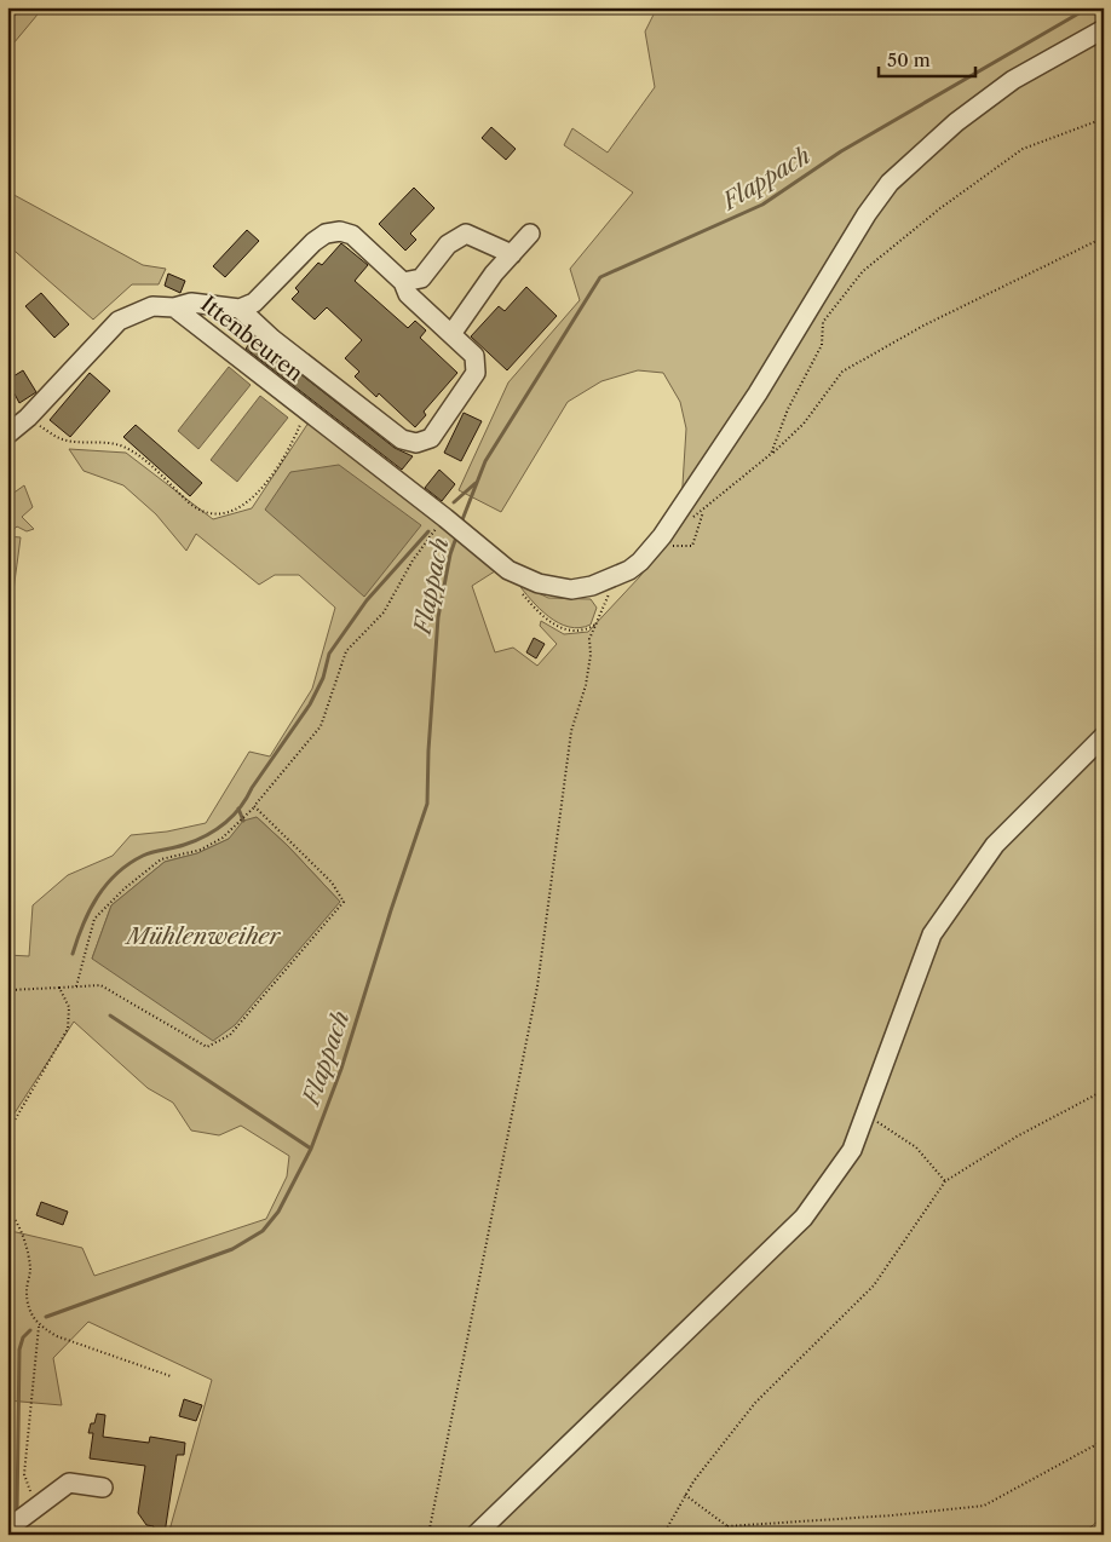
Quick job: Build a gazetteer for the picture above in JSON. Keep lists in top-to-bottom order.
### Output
{
  "streets": {
    "street": ["Ittenbeuren"]
  },
  "water": ["Flappach", "Mühlenweiher"],
  "scale_bar": "50 m"
}
